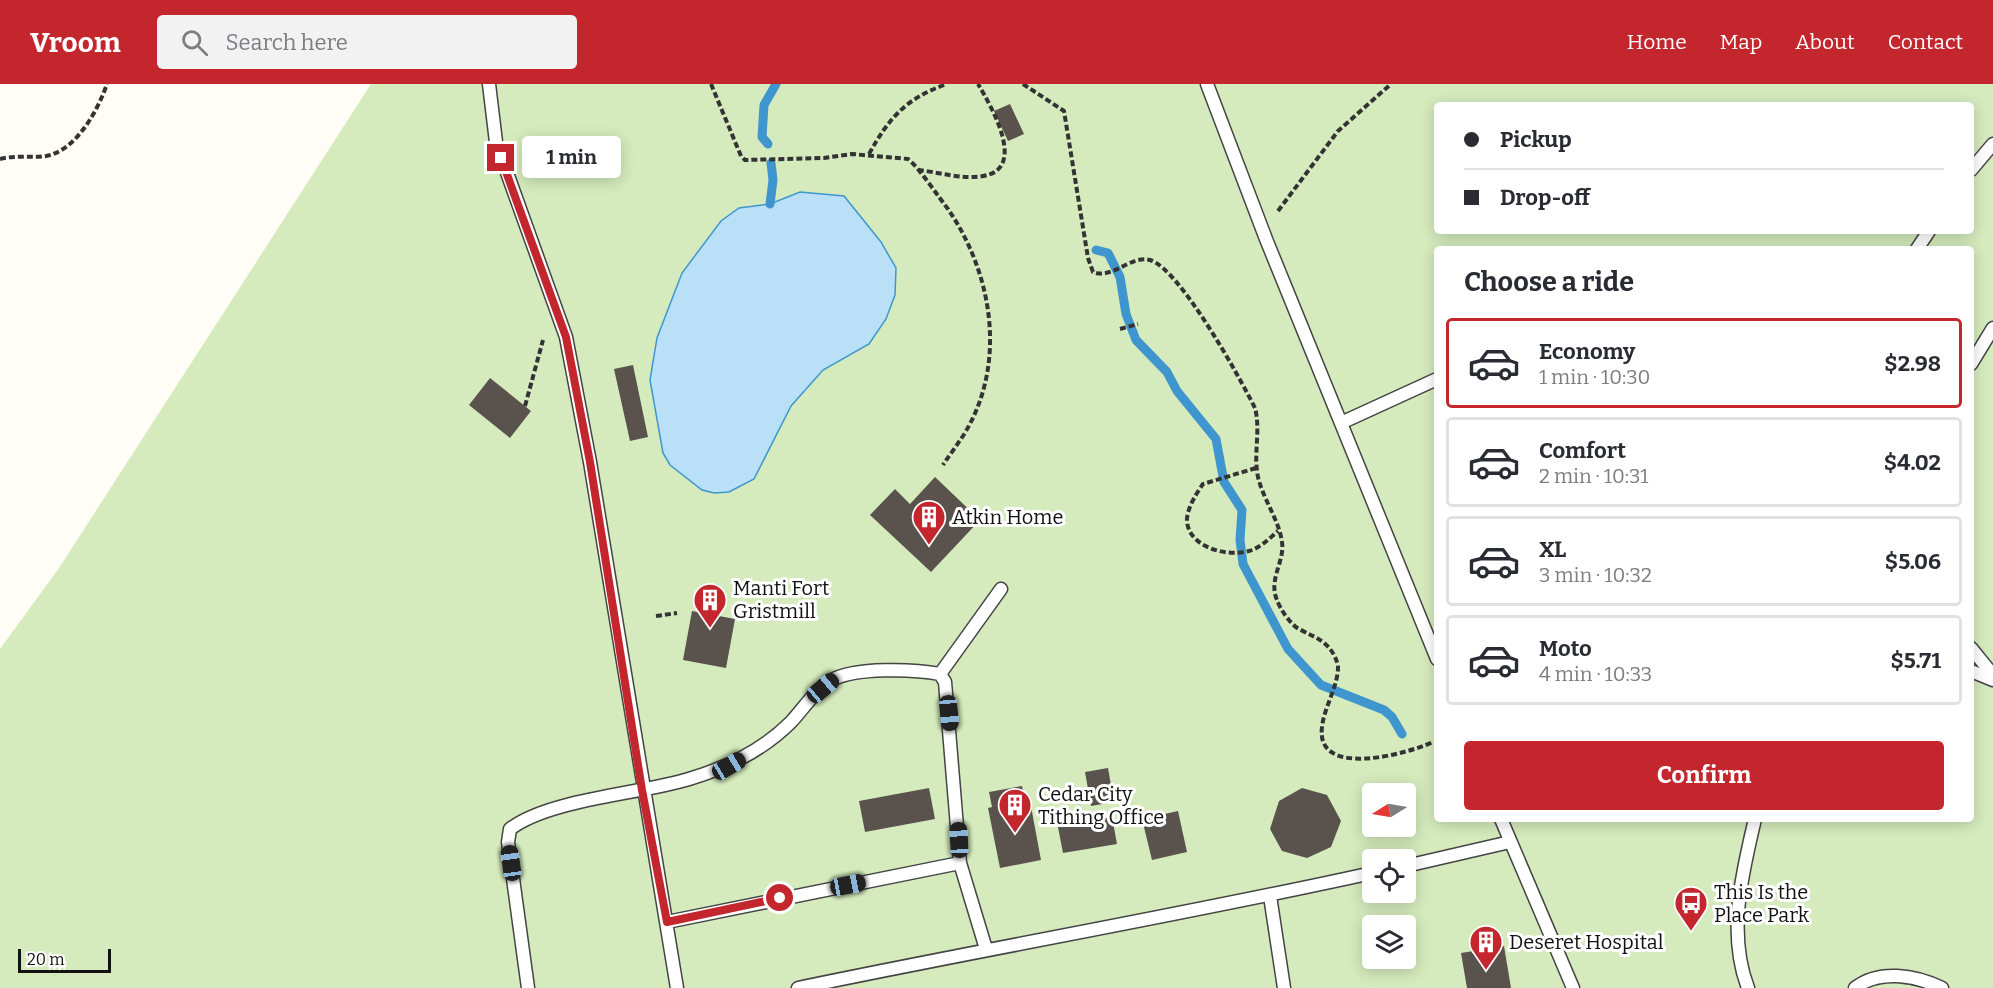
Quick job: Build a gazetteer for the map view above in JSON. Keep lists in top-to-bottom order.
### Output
{
  "places": {
    "building": [
      "Atkin Home",
      "Manti Fort Gristmill",
      "Cedar City Tithing Office",
      "Deseret Hospital"
    ],
    "bus stop": ["This Is the Place Park"]
  },
  "scale_bar": "20 m",
  "north": "left",
  "page": {
    "header": "Vroom",
    "search": "Search here",
    "nav": [
      "Home",
      "Map",
      "About",
      "Contact"
    ],
    "banner": ["Pickup", "Drop-off"],
    "bubble": "1 min",
    "heading": "Choose a ride",
    "list": [
      {
        "name": "Economy",
        "note": "1 min · 10:30",
        "value": "$2.98"
      },
      {
        "name": "Comfort",
        "note": "2 min · 10:31",
        "value": "$4.02"
      },
      {
        "name": "XL",
        "note": "3 min · 10:32",
        "value": "$5.06"
      },
      {
        "name": "Moto",
        "note": "4 min · 10:33",
        "value": "$5.71"
      }
    ],
    "buttons": "Confirm",
    "scale": "20 m"
  }
}
